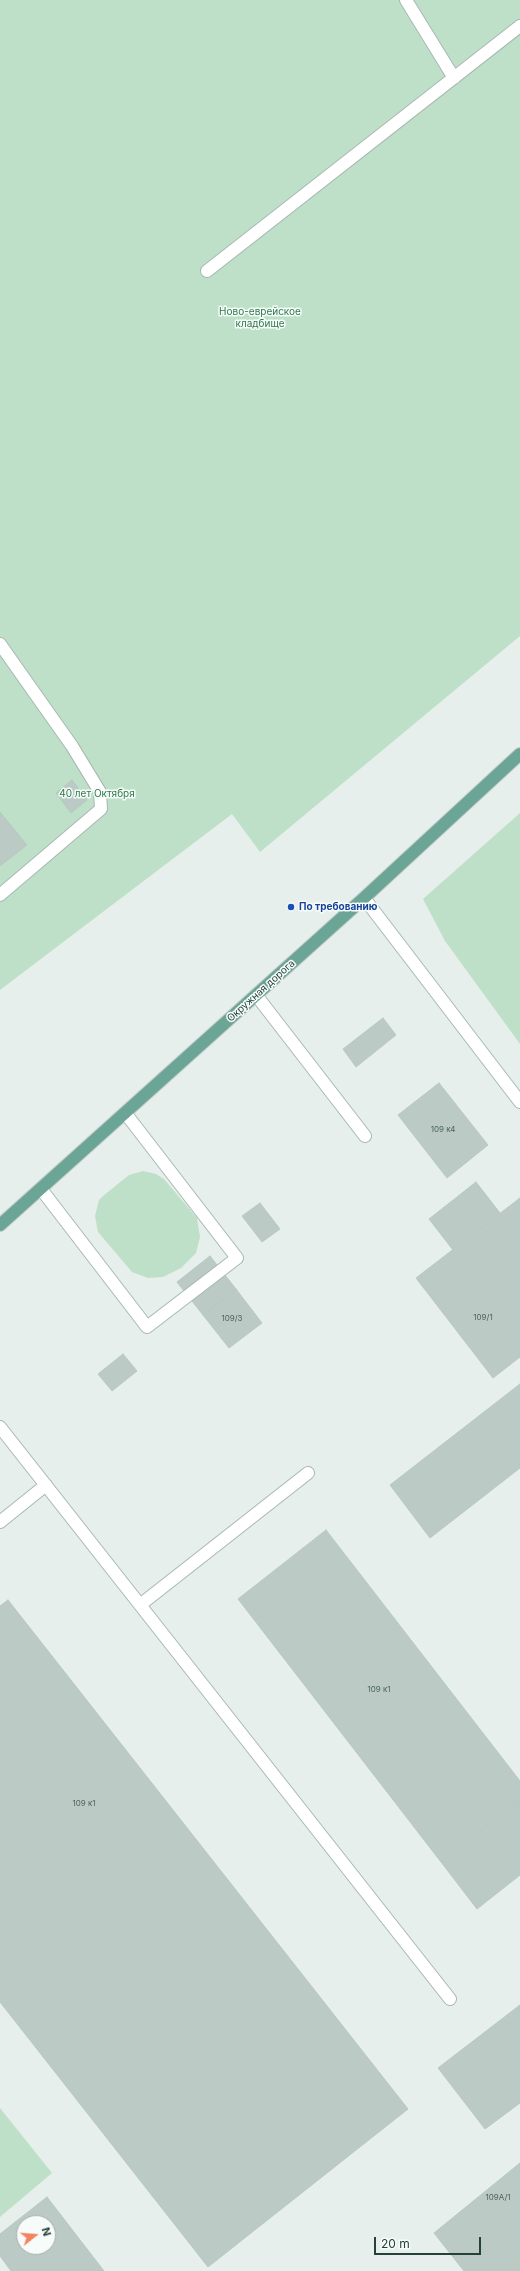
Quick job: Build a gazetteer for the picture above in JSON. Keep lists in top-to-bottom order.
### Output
{
  "streets": {
    "main road": ["Окружная дорога"]
  },
  "parks": ["Ново-еврейское кладбище", "40 лет Октября"],
  "places": ["По требованию"],
  "house_numbers": [
    "109 к4",
    "109/1",
    "109/3",
    "109 к1",
    "109 к1",
    "109А/1"
  ],
  "scale_bar": "20 m",
  "north": "right"
}
